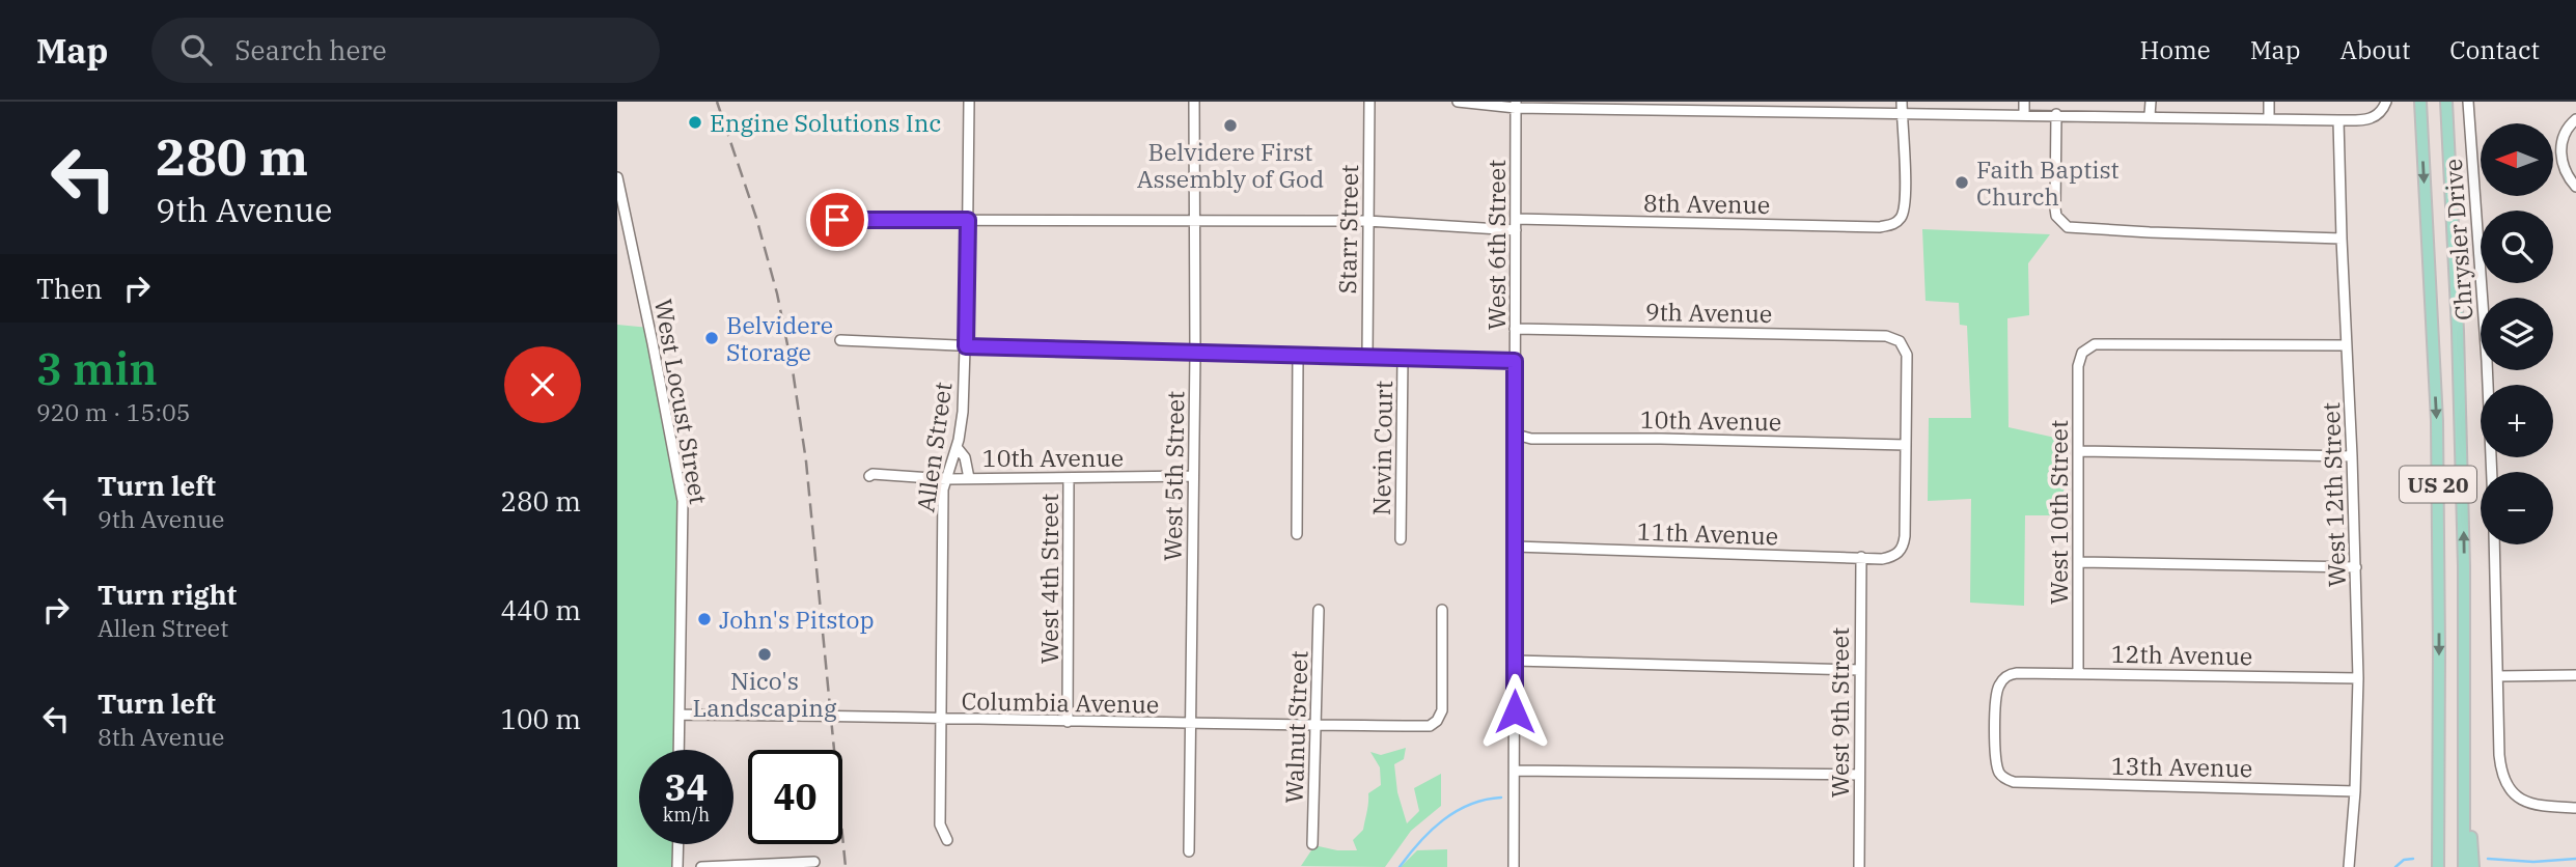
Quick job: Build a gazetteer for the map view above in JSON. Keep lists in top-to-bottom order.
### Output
{
  "streets": {
    "main road": ["US 20"],
    "street": [
      "8th Avenue",
      "Starr Street",
      "Chrysler Drive",
      "West 6th Street",
      "9th Avenue",
      "West Locust Street",
      "10th Avenue",
      "Allen Street",
      "Nevin Court",
      "West 5th Street",
      "West 12th Street",
      "West 10th Street",
      "11th Avenue",
      "West 4th Street",
      "12th Avenue",
      "Columbia Avenue",
      "West 9th Street",
      "Walnut Street",
      "13th Avenue"
    ]
  },
  "crossings": [
    ["8th Avenue", "West 6th Street"],
    ["West 6th Street", "9th Avenue"],
    ["West 6th Street", "10th Avenue"],
    ["West 6th Street", "11th Avenue"],
    ["9th Avenue", "10th Avenue"],
    ["9th Avenue", "11th Avenue"],
    ["West Locust Street", "Columbia Avenue"],
    ["10th Avenue", "Allen Street"],
    ["10th Avenue", "West 5th Street"],
    ["10th Avenue", "11th Avenue"],
    ["10th Avenue", "West 4th Street"],
    ["Allen Street", "Columbia Avenue"],
    ["West 5th Street", "Columbia Avenue"],
    ["West 12th Street", "West 10th Street"],
    ["West 12th Street", "12th Avenue"],
    ["West 12th Street", "13th Avenue"],
    ["West 10th Street", "12th Avenue"],
    ["11th Avenue", "West 9th Street"],
    ["West 4th Street", "Columbia Avenue"],
    ["12th Avenue", "13th Avenue"],
    ["Columbia Avenue", "Walnut Street"]
  ],
  "places": [
    "Engine Solutions Inc",
    "Belvidere First Assembly of God",
    "Faith Baptist Church",
    "Belvidere Storage",
    "John's Pitstop",
    "Nico's Landscaping"
  ],
  "north": "left",
  "page": {
    "header": "Map",
    "search": "Search here",
    "nav": [
      "Home",
      "Map",
      "About",
      "Contact"
    ],
    "turn": ["280 m", "9th Avenue"],
    "map_buttons": ["+", "−"],
    "then": "Then",
    "heading": ["3 min", "920 m · 15:05"],
    "list": [
      {
        "name": "Turn left",
        "note": "9th Avenue",
        "value": "280 m"
      },
      {
        "name": "Turn right",
        "note": "Allen Street",
        "value": "440 m"
      },
      {
        "name": "Turn left",
        "note": "8th Avenue",
        "value": "100 m"
      }
    ],
    "speed": "34 km/h",
    "limit": "40"
  }
}
